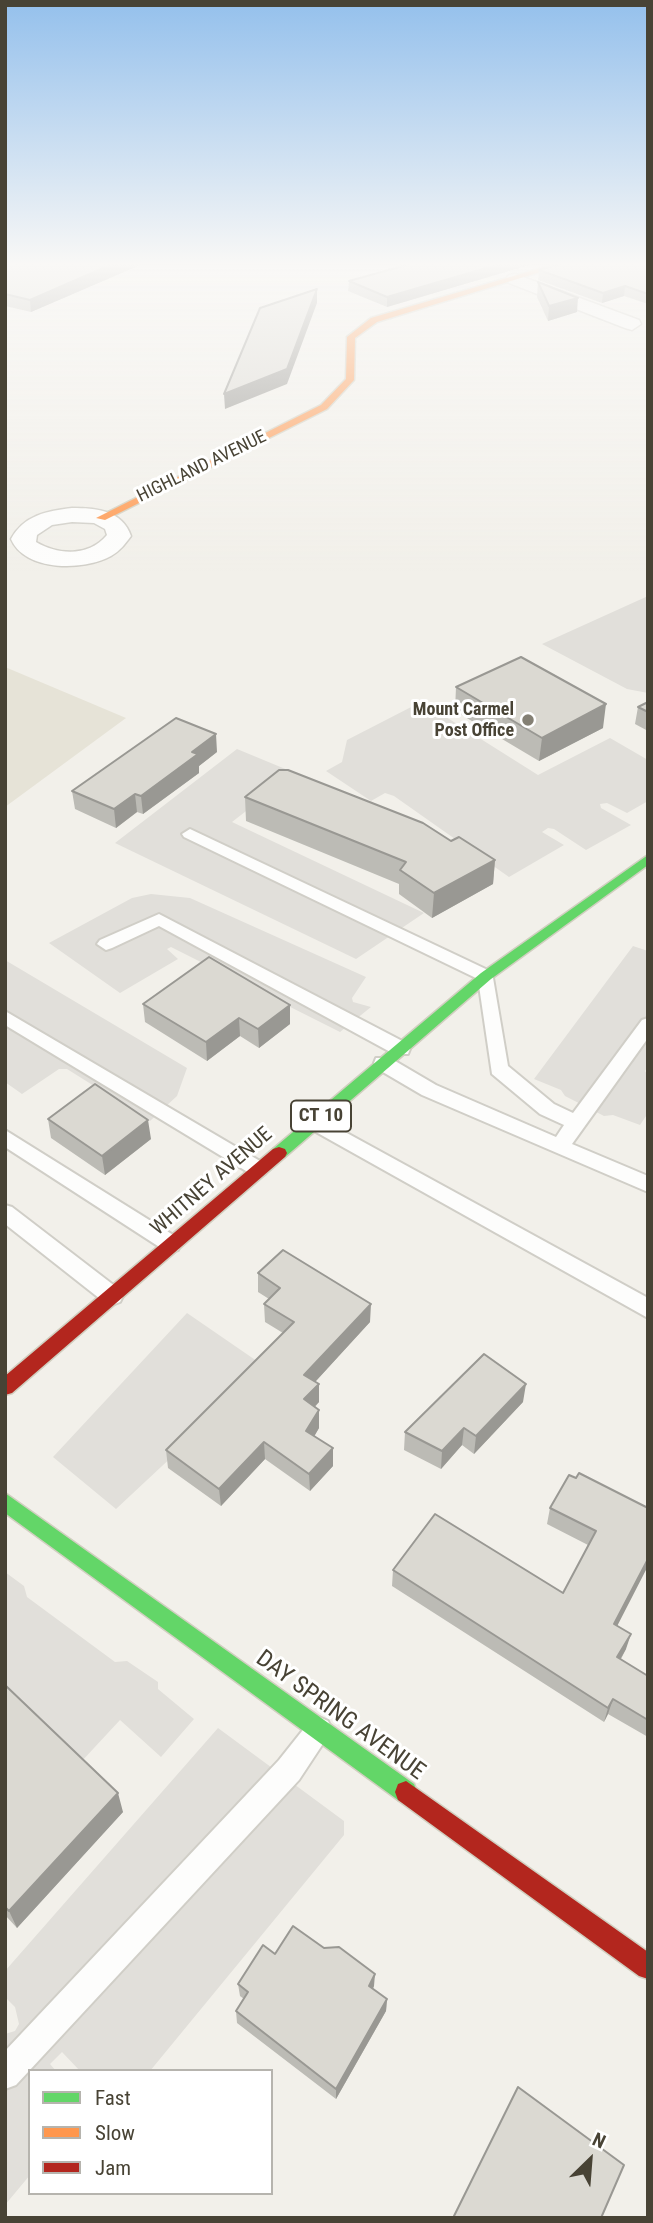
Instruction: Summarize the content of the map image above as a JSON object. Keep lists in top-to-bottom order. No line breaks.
{"streets":{"street":["HIGHLAND AVENUE","CT 10","WHITNEY AVENUE","DAY SPRING AVENUE"]},"places":["Mount Carmel Post Office"],"legend":["Fast","Slow","Jam"],"north":"top right"}
